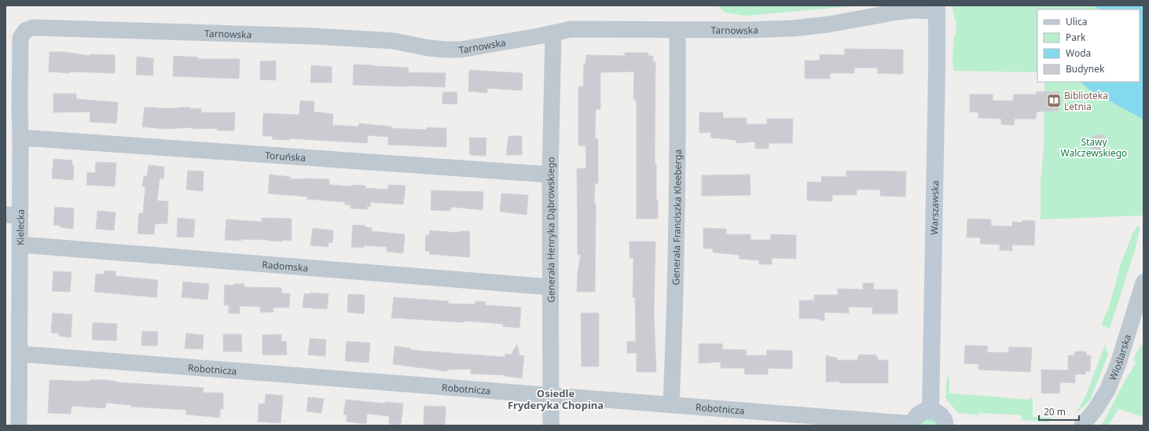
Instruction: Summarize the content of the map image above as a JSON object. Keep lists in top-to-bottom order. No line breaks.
{"streets":{"street":["Tarnowska","Toruńska","Warszawska","Generała Franciszka Kleeberga","Kielecka","Generała Henryka Dąbrowskiego","Radomska","Wioślarska","Robotnicza"]},"crossings":[["Tarnowska","Warszawska"],["Tarnowska","Generała Franciszka Kleeberga"],["Tarnowska","Kielecka"],["Tarnowska","Generała Henryka Dąbrowskiego"],["Toruńska","Kielecka"],["Toruńska","Generała Henryka Dąbrowskiego"],["Generała Franciszka Kleeberga","Robotnicza"],["Kielecka","Radomska"],["Kielecka","Robotnicza"],["Generała Henryka Dąbrowskiego","Radomska"],["Generała Henryka Dąbrowskiego","Robotnicza"]],"districts":["Osiedle Fryderyka Chopina"],"parks":["Stawy Walczewskiego"],"places":{"library":["Biblioteka Letnia"]},"legend":["Ulica","Park","Woda","Budynek"],"scale_bar":"20 m"}
